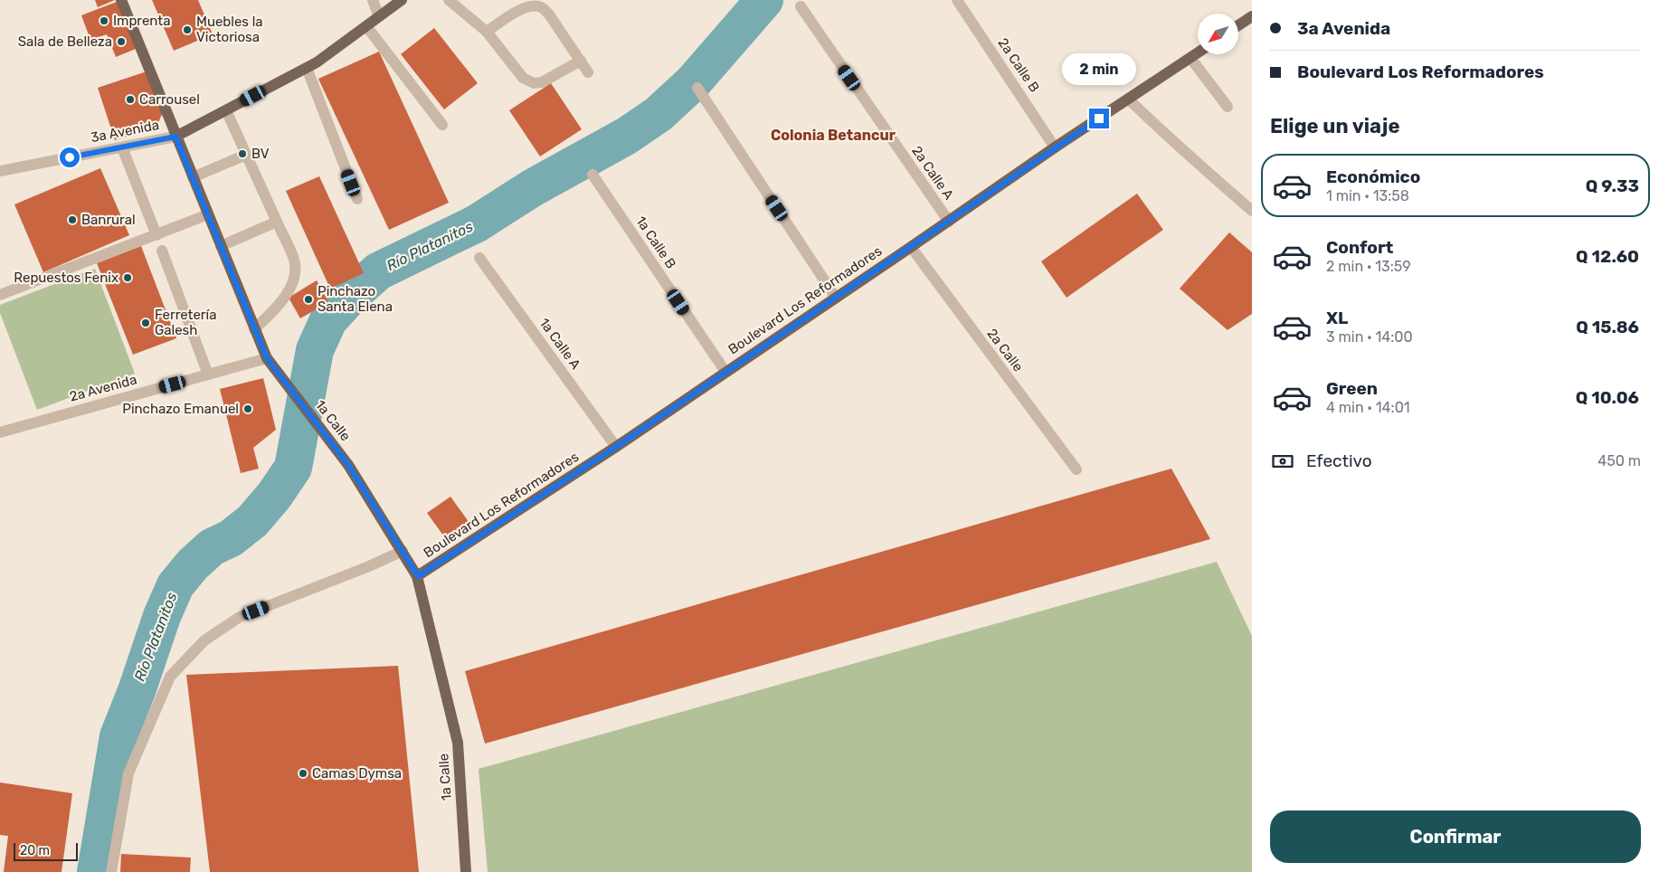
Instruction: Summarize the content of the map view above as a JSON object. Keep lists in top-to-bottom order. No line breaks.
{"streets":{"main road":["Boulevard Los Reformadores","1a Calle"],"street":["2a Calle B","3a Avenida","2a Calle A","1a Calle B","1a Calle A","2a Calle","2a Avenida"]},"crossings":[["2a Calle B","Boulevard Los Reformadores"],["3a Avenida","1a Calle"],["2a Calle A","Boulevard Los Reformadores"],["1a Calle B","Boulevard Los Reformadores"],["Boulevard Los Reformadores","1a Calle A"],["Boulevard Los Reformadores","2a Calle"],["Boulevard Los Reformadores","1a Calle"],["2a Avenida","1a Calle"]],"districts":["Colonia Betancur"],"water":["Río Platanitos"],"places":["Imprenta","Muebles la Victoriosa","Sala de Belleza","Carrousel","BV","Banrural","Repuestos Fenix","Pinchazo Santa Elena","Ferretería Galesh","Pinchazo Emanuel","Camas Dymsa"],"scale_bar":"20 m","north":"bottom left","page":{"banner":["3a Avenida","Boulevard Los Reformadores"],"bubble":"2 min","heading":"Elige un viaje","list":[{"name":"Económico","note":"1 min · 13:58","value":"Q 9.33"},{"name":"Confort","note":"2 min · 13:59","value":"Q 12.60"},{"name":"XL","note":"3 min · 14:00","value":"Q 15.86"},{"name":"Green","note":"4 min · 14:01","value":"Q 10.06"}],"pay":["Efectivo","450 m"],"buttons":"Confirmar","scale":"20 m"}}
